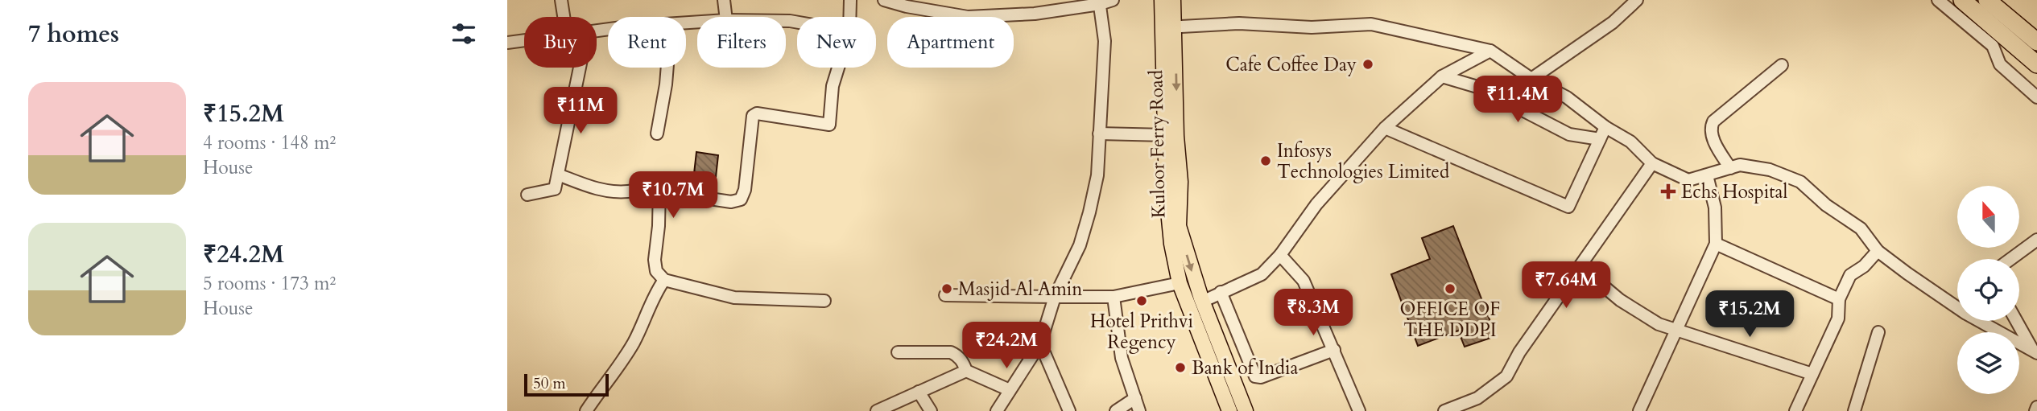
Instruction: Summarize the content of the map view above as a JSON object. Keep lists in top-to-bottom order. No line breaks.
{"streets":{"main road":["Kuloor Ferry Road"]},"places":{"other":["Cafe Coffee Day","Infosys Technologies Limited","Masjid Al Amin","OFFICE OF THE DDPI","Hotel Prithvi Regency","Bank of India"],"health":["Echs Hospital"]},"scale_bar":"50 m","north":"top","page":{"heading":"7 homes","chip":["Buy","Rent","Filters","New","Apartment"],"list":[{"name":"₹15.2M","note":"4 rooms · 148 m² · House"},{"name":"₹24.2M","note":"5 rooms · 173 m² · House"}],"price":["₹11.4M","₹11M","₹10.7M","₹7.64M","₹8.3M","₹15.2M","₹24.2M"],"scale":"50 m"}}
